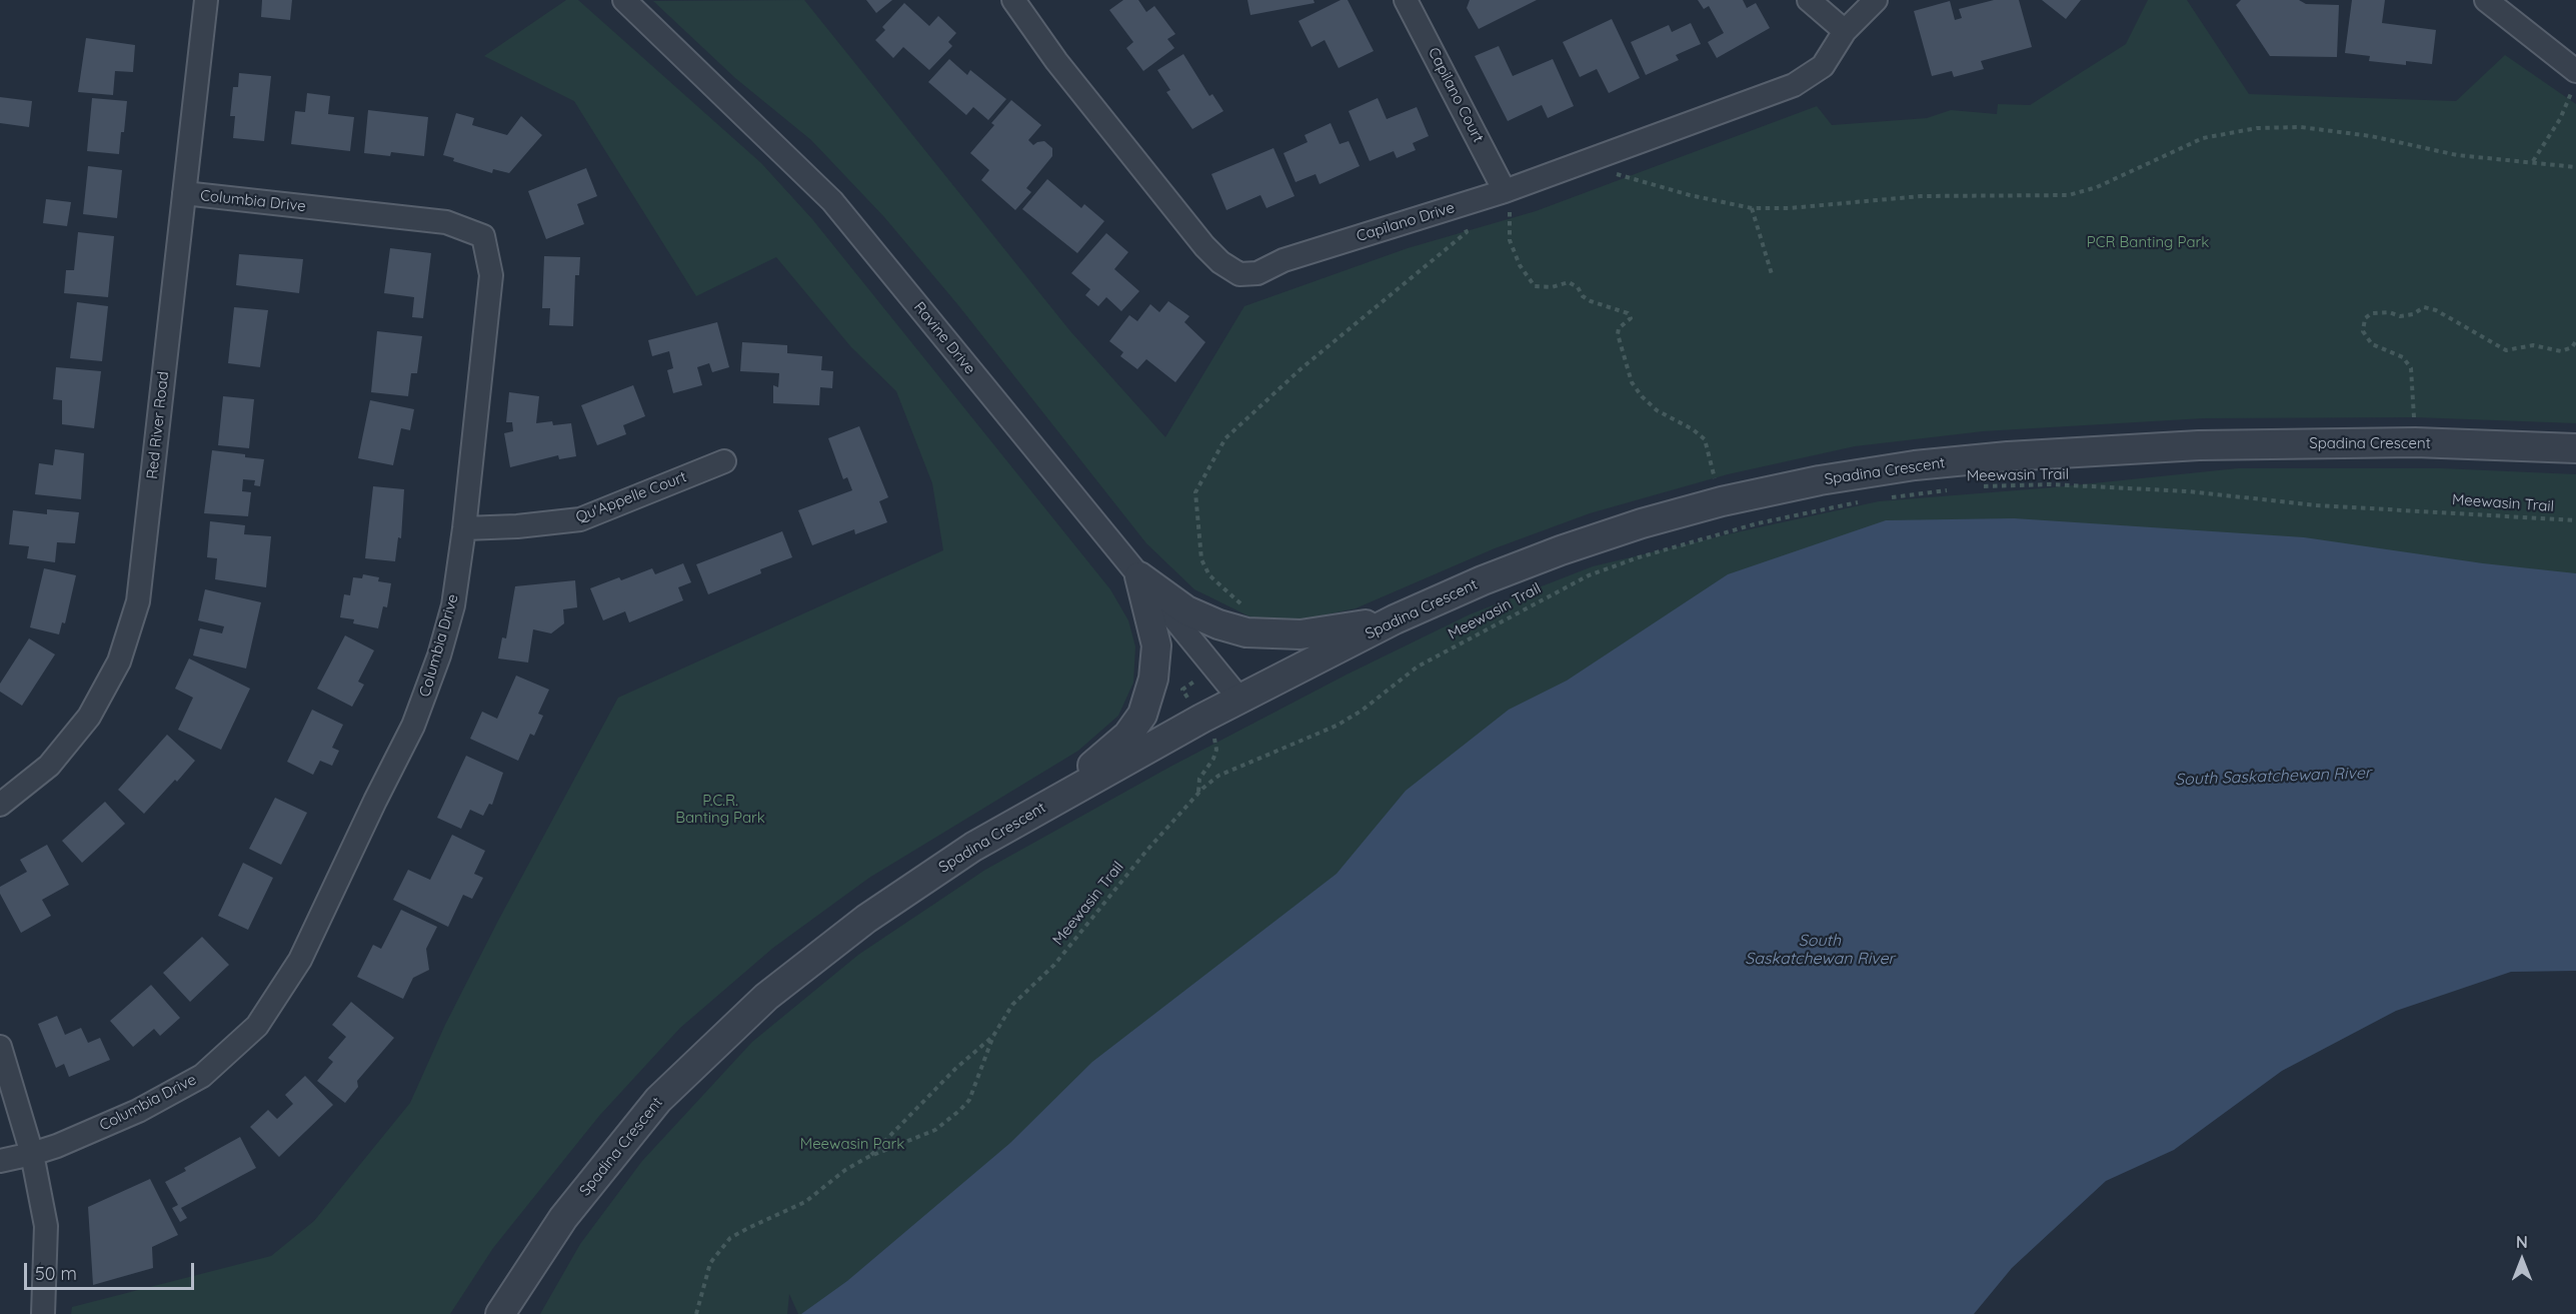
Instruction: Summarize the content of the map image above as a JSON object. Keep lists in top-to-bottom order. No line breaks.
{"streets":{"street":["Capilano Court","Columbia Drive","Capilano Drive","Ravine Drive","Red River Road","Spadina Crescent","Qu'Appelle Court"],"path":["Meewasin Trail"]},"crossings":[["Capilano Court","Capilano Drive"],["Columbia Drive","Red River Road"],["Columbia Drive","Qu'Appelle Court"],["Ravine Drive","Spadina Crescent"]],"water":["South Saskatchewan River"],"parks":["PCR Banting Park","P.C.R. Banting Park","Meewasin Park"],"scale_bar":"50 m","north":"top"}
